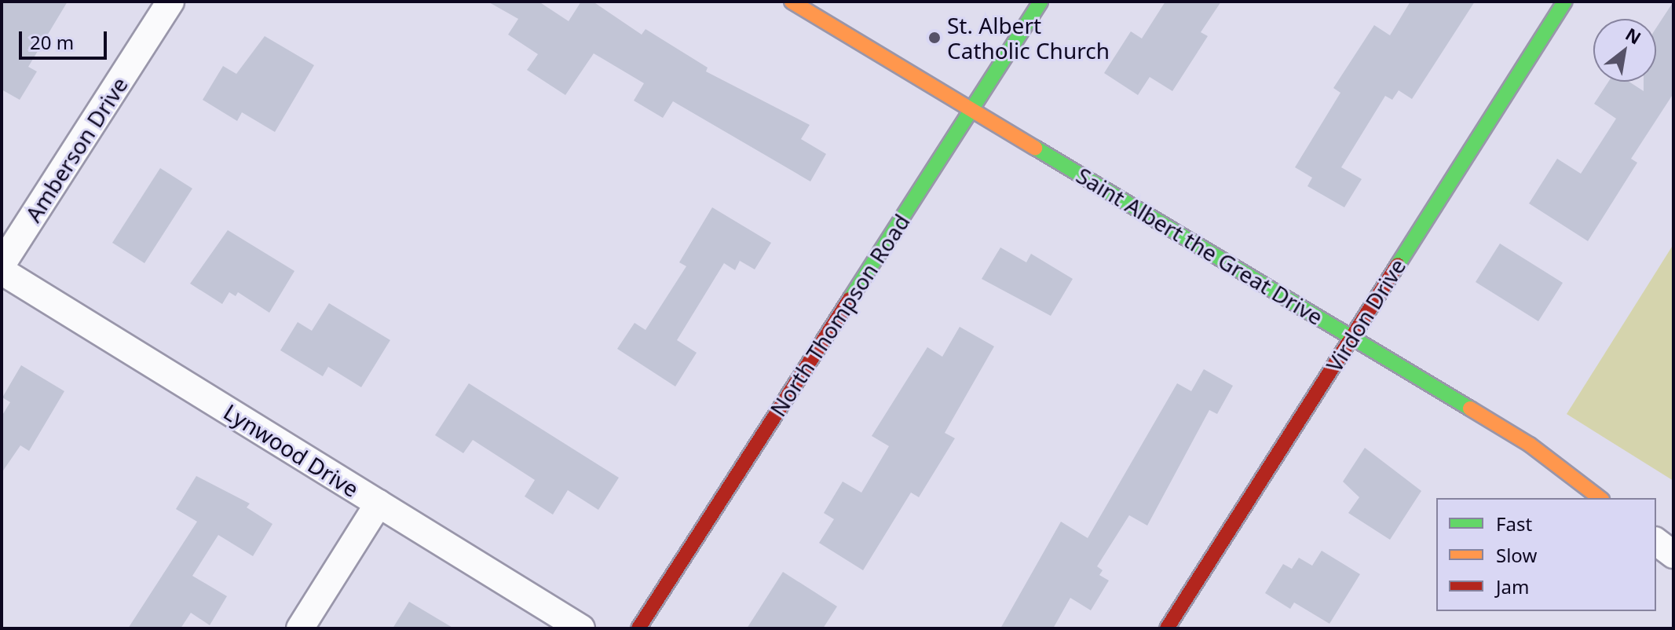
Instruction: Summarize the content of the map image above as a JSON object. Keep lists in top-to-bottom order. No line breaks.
{"streets":{"street":["Amberson Drive","Saint Albert the Great Drive","North Thompson Road","Virdon Drive","Lynwood Drive"]},"crossings":[["Saint Albert the Great Drive","North Thompson Road"],["Saint Albert the Great Drive","Virdon Drive"]],"places":["St. Albert Catholic Church"],"legend":["Fast","Slow","Jam"],"scale_bar":"20 m","north":"top right"}
